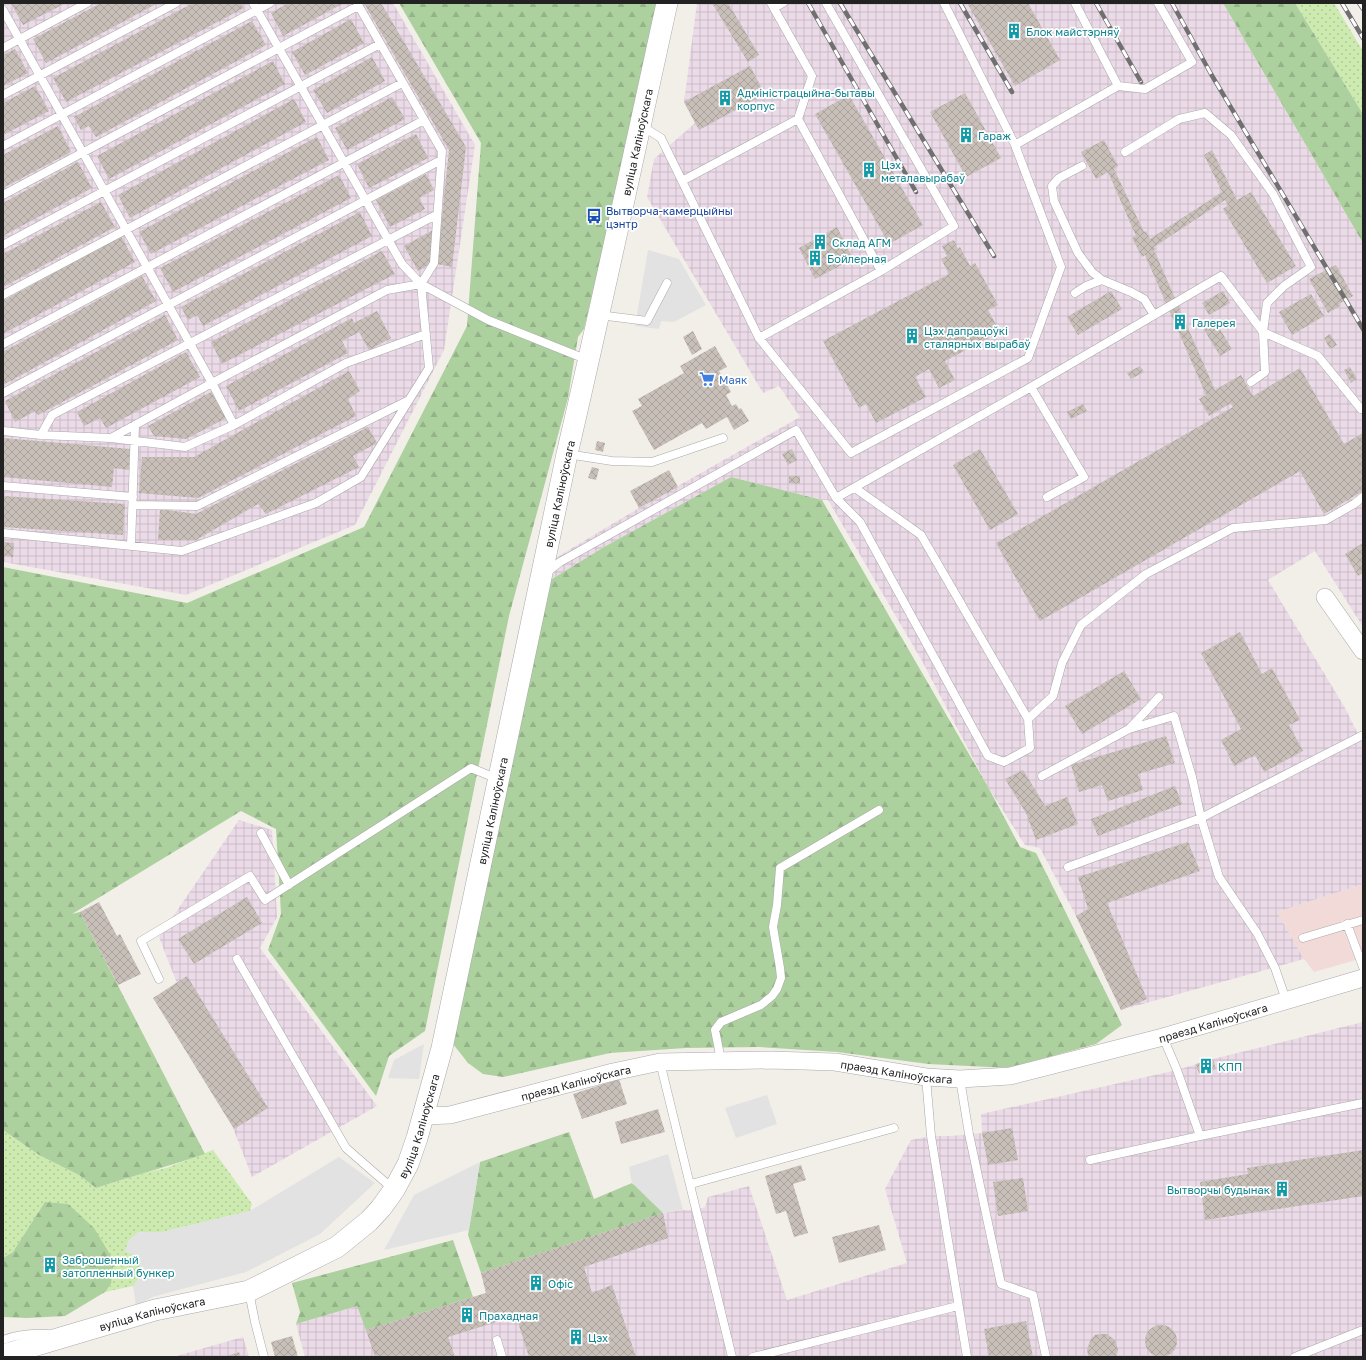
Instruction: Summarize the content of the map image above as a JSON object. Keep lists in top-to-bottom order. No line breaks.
{"streets":{"street":["вуліца Каліноўскага","праезд Каліноўскага"]},"crossings":[["вуліца Каліноўскага","праезд Каліноўскага"]],"places":{"building":["Блок майстэрняў","Адміністрацыйна-бытавы корпус","Гараж","Цэх металавырабаў","Склад АГМ","Бойлерная","Галерея","Цэх дапрацоўкі сталярных вырабаў","КПП","Вытворчы будынак","Заброшенный затопленный бункер","Офіс","Прахадная","Цэх"],"bus stop":["Вытворча-камерцыйны цэнтр"],"supermarket":["Маяк"]}}
